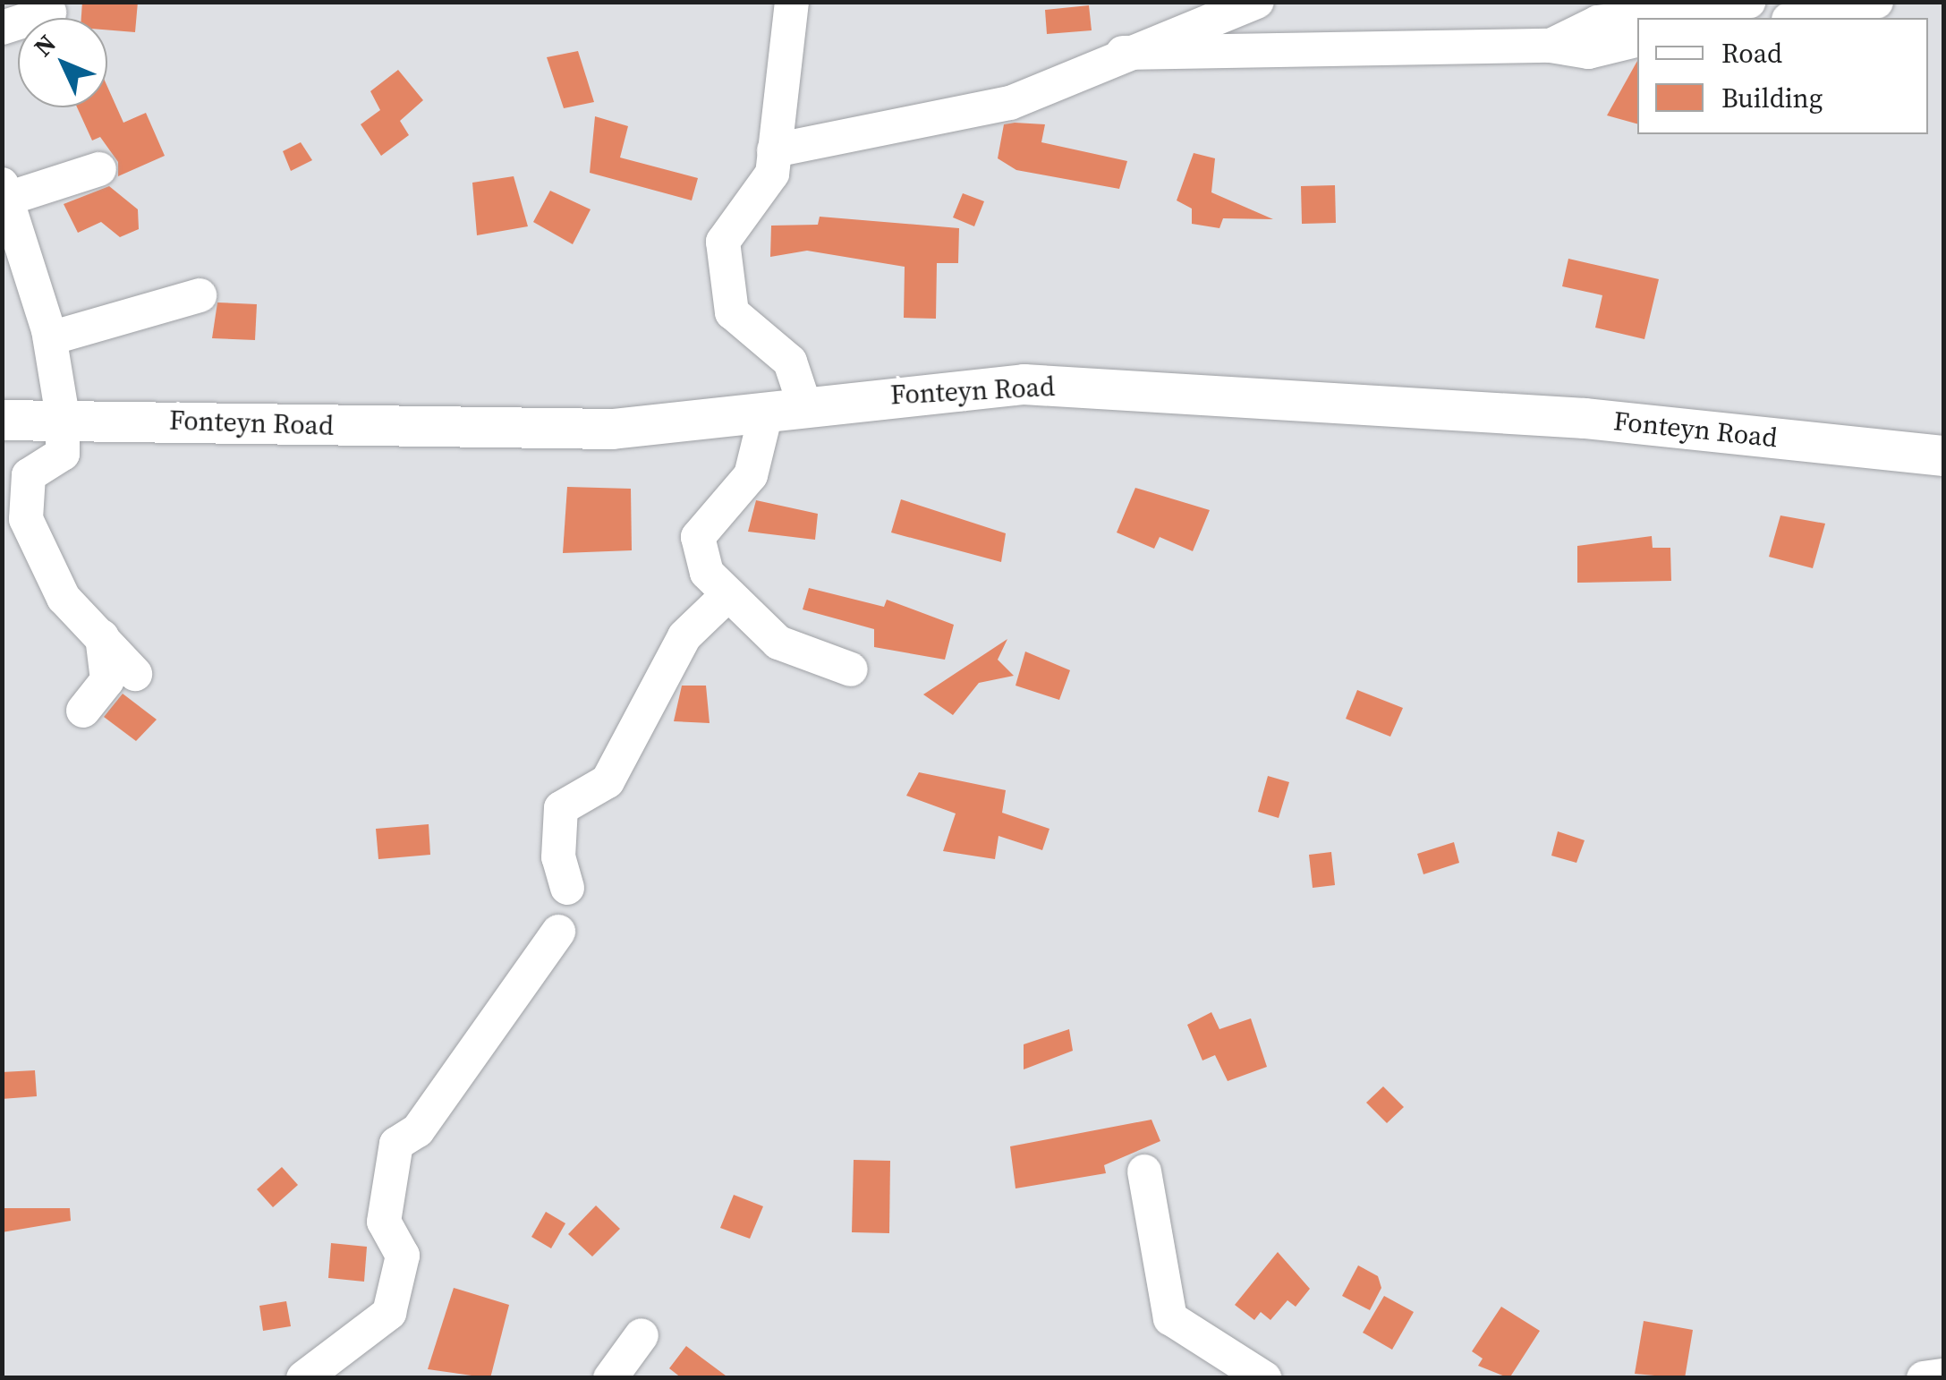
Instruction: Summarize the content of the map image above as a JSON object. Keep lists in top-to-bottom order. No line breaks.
{"streets":{"street":["Fonteyn Road"]},"legend":["Road","Building"],"north":"top left"}
